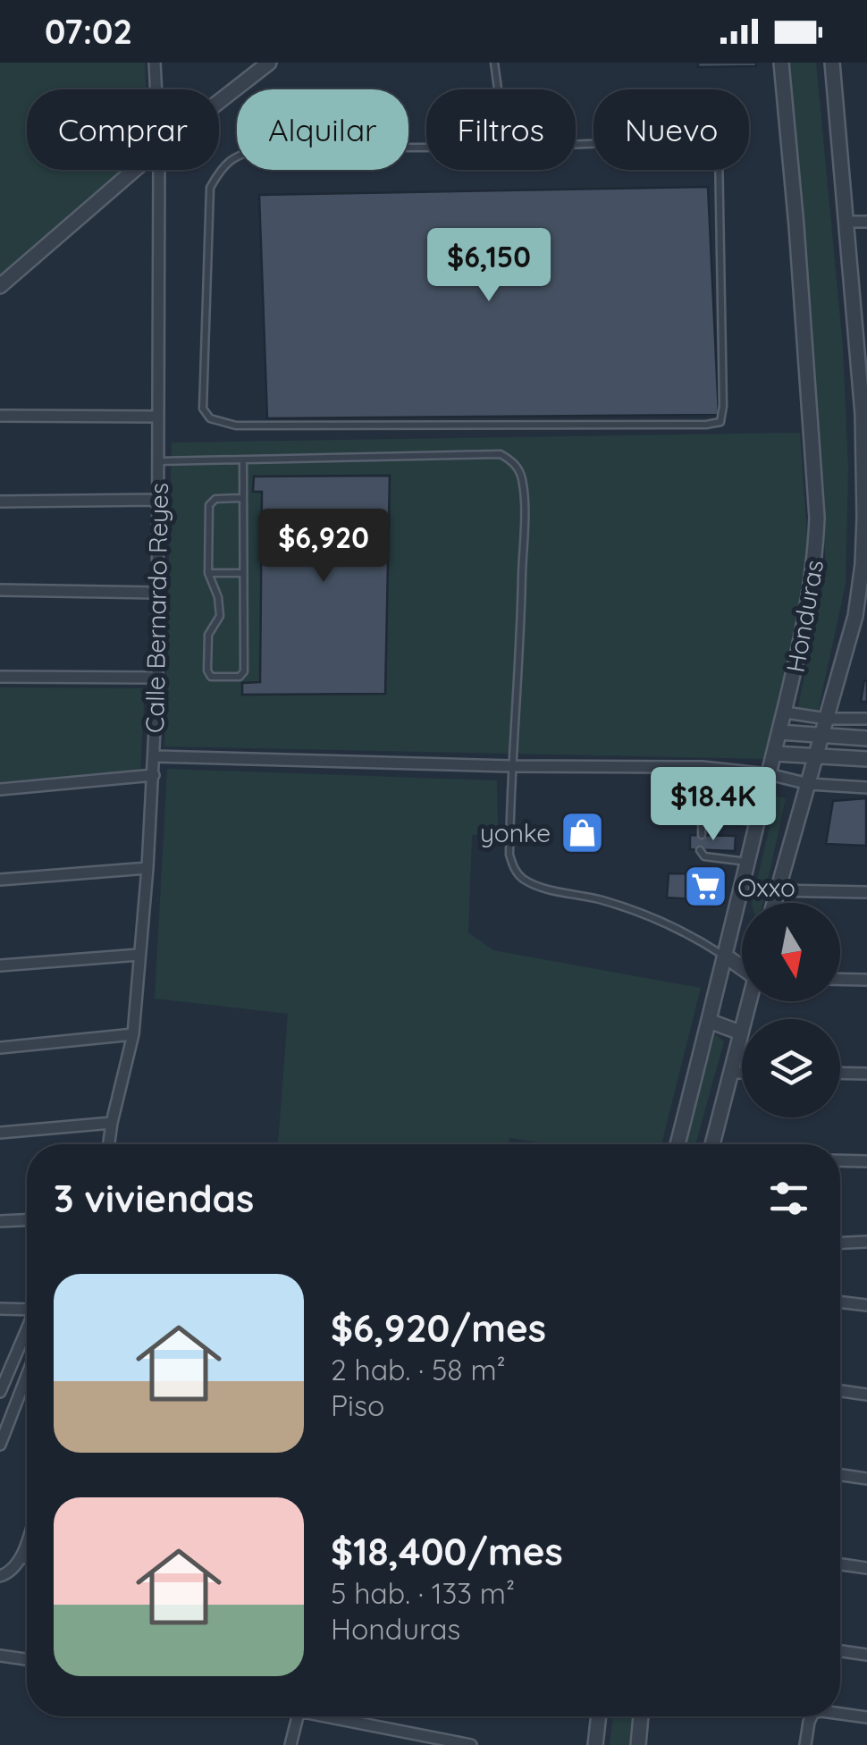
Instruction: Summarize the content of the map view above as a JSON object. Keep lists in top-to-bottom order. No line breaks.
{"streets":{"street":["Calle Bernardo Reyes","Honduras"]},"places":{"shop":["yonke"],"supermarket":["Oxxo"]},"north":"bottom","page":{"status":"07:02","chip":["Comprar","Alquilar","Filtros","Nuevo"],"price":["$6,150","$6,920","$18.4K"],"heading":"3 viviendas","list":[{"name":"$6,920/mes","note":"2 hab. · 58 m² · Piso"},{"name":"$18,400/mes","note":"5 hab. · 133 m² · Honduras"}]}}
